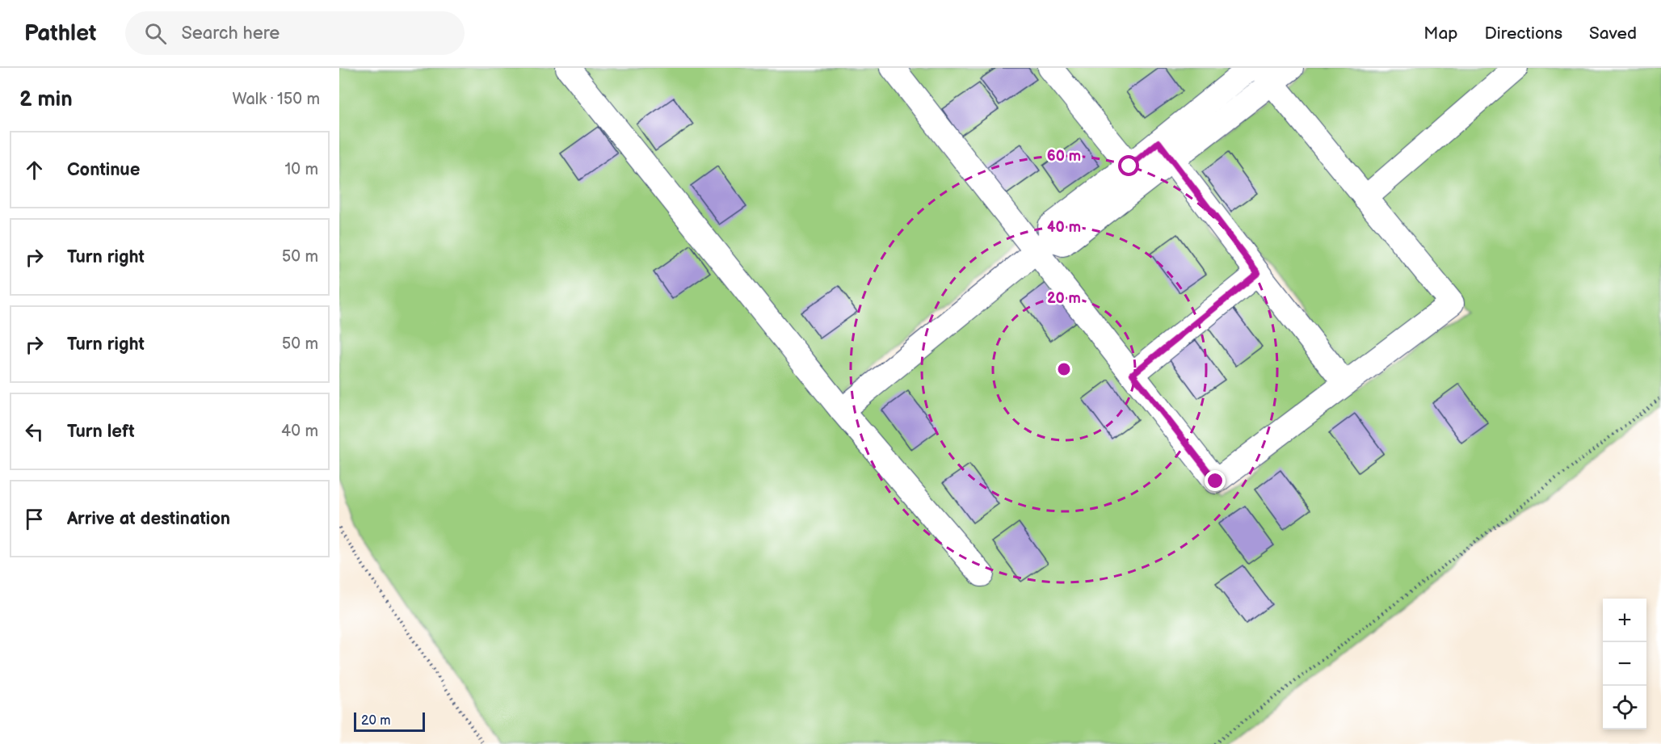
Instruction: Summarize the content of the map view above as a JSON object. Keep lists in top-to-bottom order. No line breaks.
{"scale_bar":"20 m","page":{"header":"Pathlet","search":"Search here","nav":["Map","Directions","Saved"],"heading":["2 min","Walk · 150 m"],"list":[["Continue","10 m"],["Turn right","50 m"],["Turn right","50 m"],["Turn left","40 m"],"Arrive at destination"],"map_buttons":["+","−"],"scale":"20 m"},"rings":["60 m","40 m","20 m"]}
